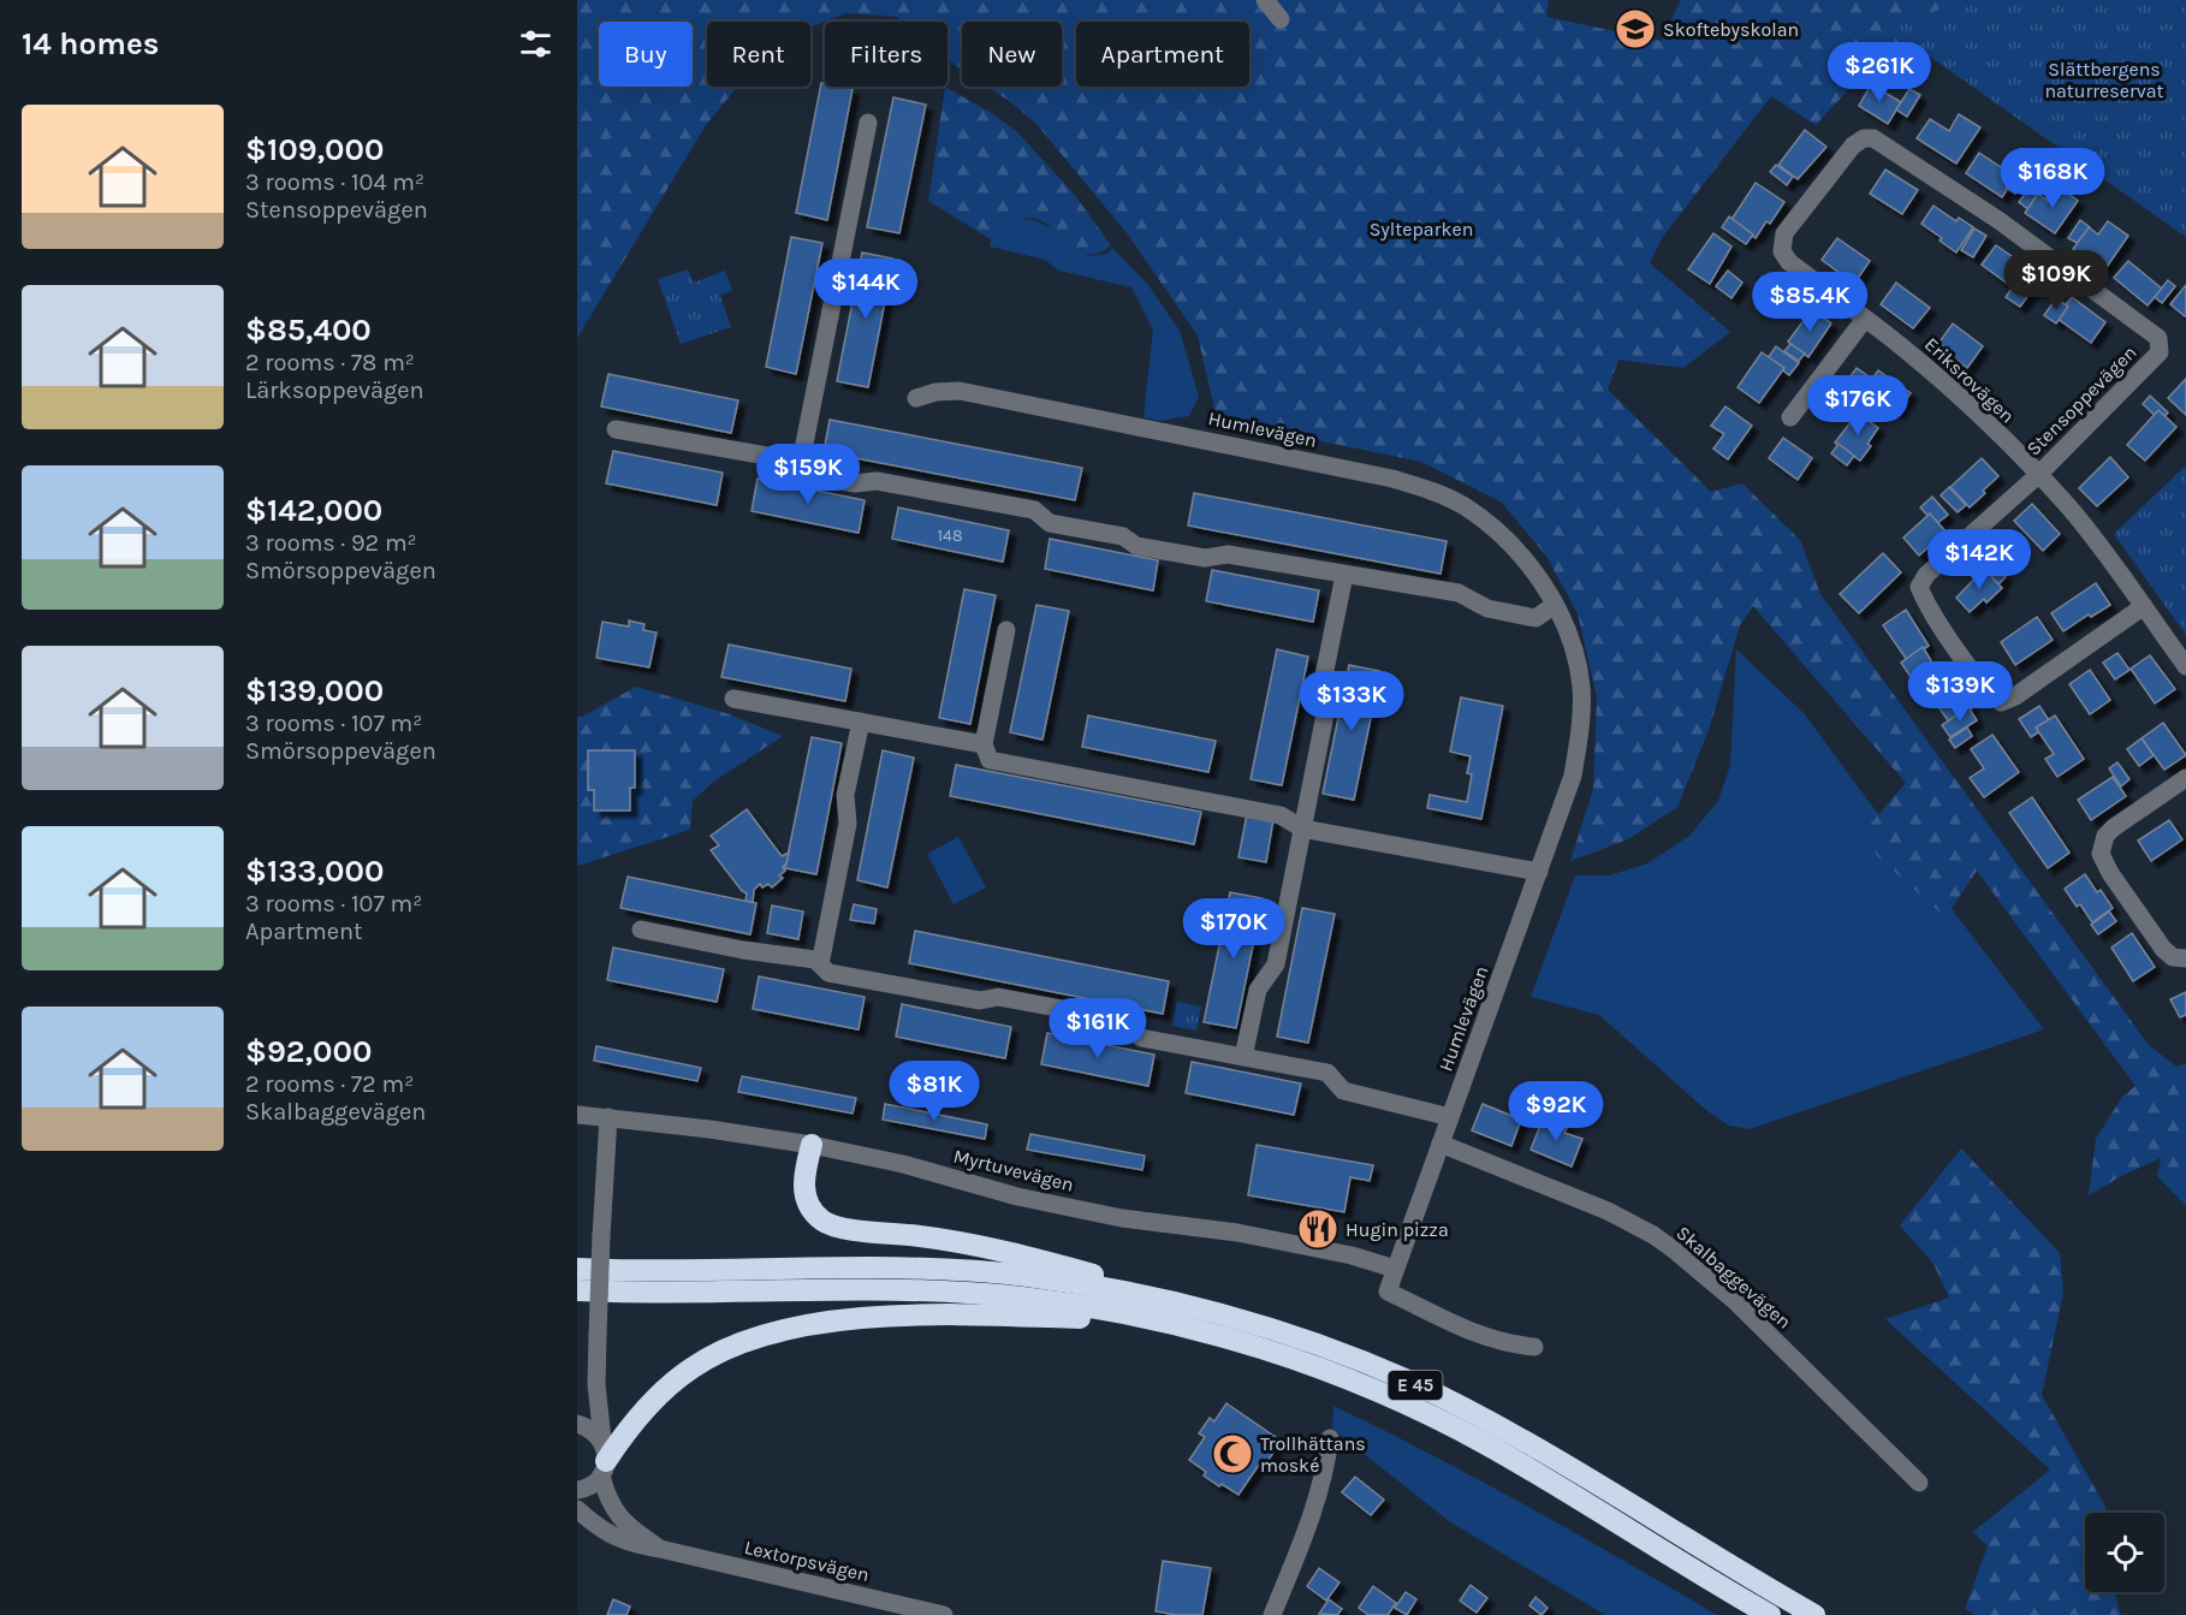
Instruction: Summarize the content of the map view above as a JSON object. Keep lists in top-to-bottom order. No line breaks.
{"streets":{"highway":["E 45"],"street":["Eriksrovägen","Stensoppevägen","Humlevägen","Myrtuvevägen","Skalbaggevägen","Lextorpsvägen"]},"crossings":[["Eriksrovägen","Stensoppevägen"],["Humlevägen","Myrtuvevägen"],["Humlevägen","Skalbaggevägen"],["Myrtuvevägen","Lextorpsvägen"]],"parks":["Slättbergens naturreservat","Sylteparken"],"places":{"school or university":["Skoftebyskolan"],"restaurant":["Hugin pizza"],"mosque":["Trollhättans moské"]},"house_numbers":["148"],"page":{"heading":"14 homes","chip":["Buy","Rent","Filters","New","Apartment"],"price":["$261K","$168K","$109K","$144K","$85.4K","$176K","$159K","$142K","$139K","$133K","$170K","$161K","$81K","$92K"],"list":[{"name":"$109,000","note":"3 rooms · 104 m² · Stensoppevägen"},{"name":"$85,400","note":"2 rooms · 78 m² · Lärksoppevägen"},{"name":"$142,000","note":"3 rooms · 92 m² · Smörsoppevägen"},{"name":"$139,000","note":"3 rooms · 107 m² · Smörsoppevägen"},{"name":"$133,000","note":"3 rooms · 107 m² · Apartment"},{"name":"$92,000","note":"2 rooms · 72 m² · Skalbaggevägen"}]}}
